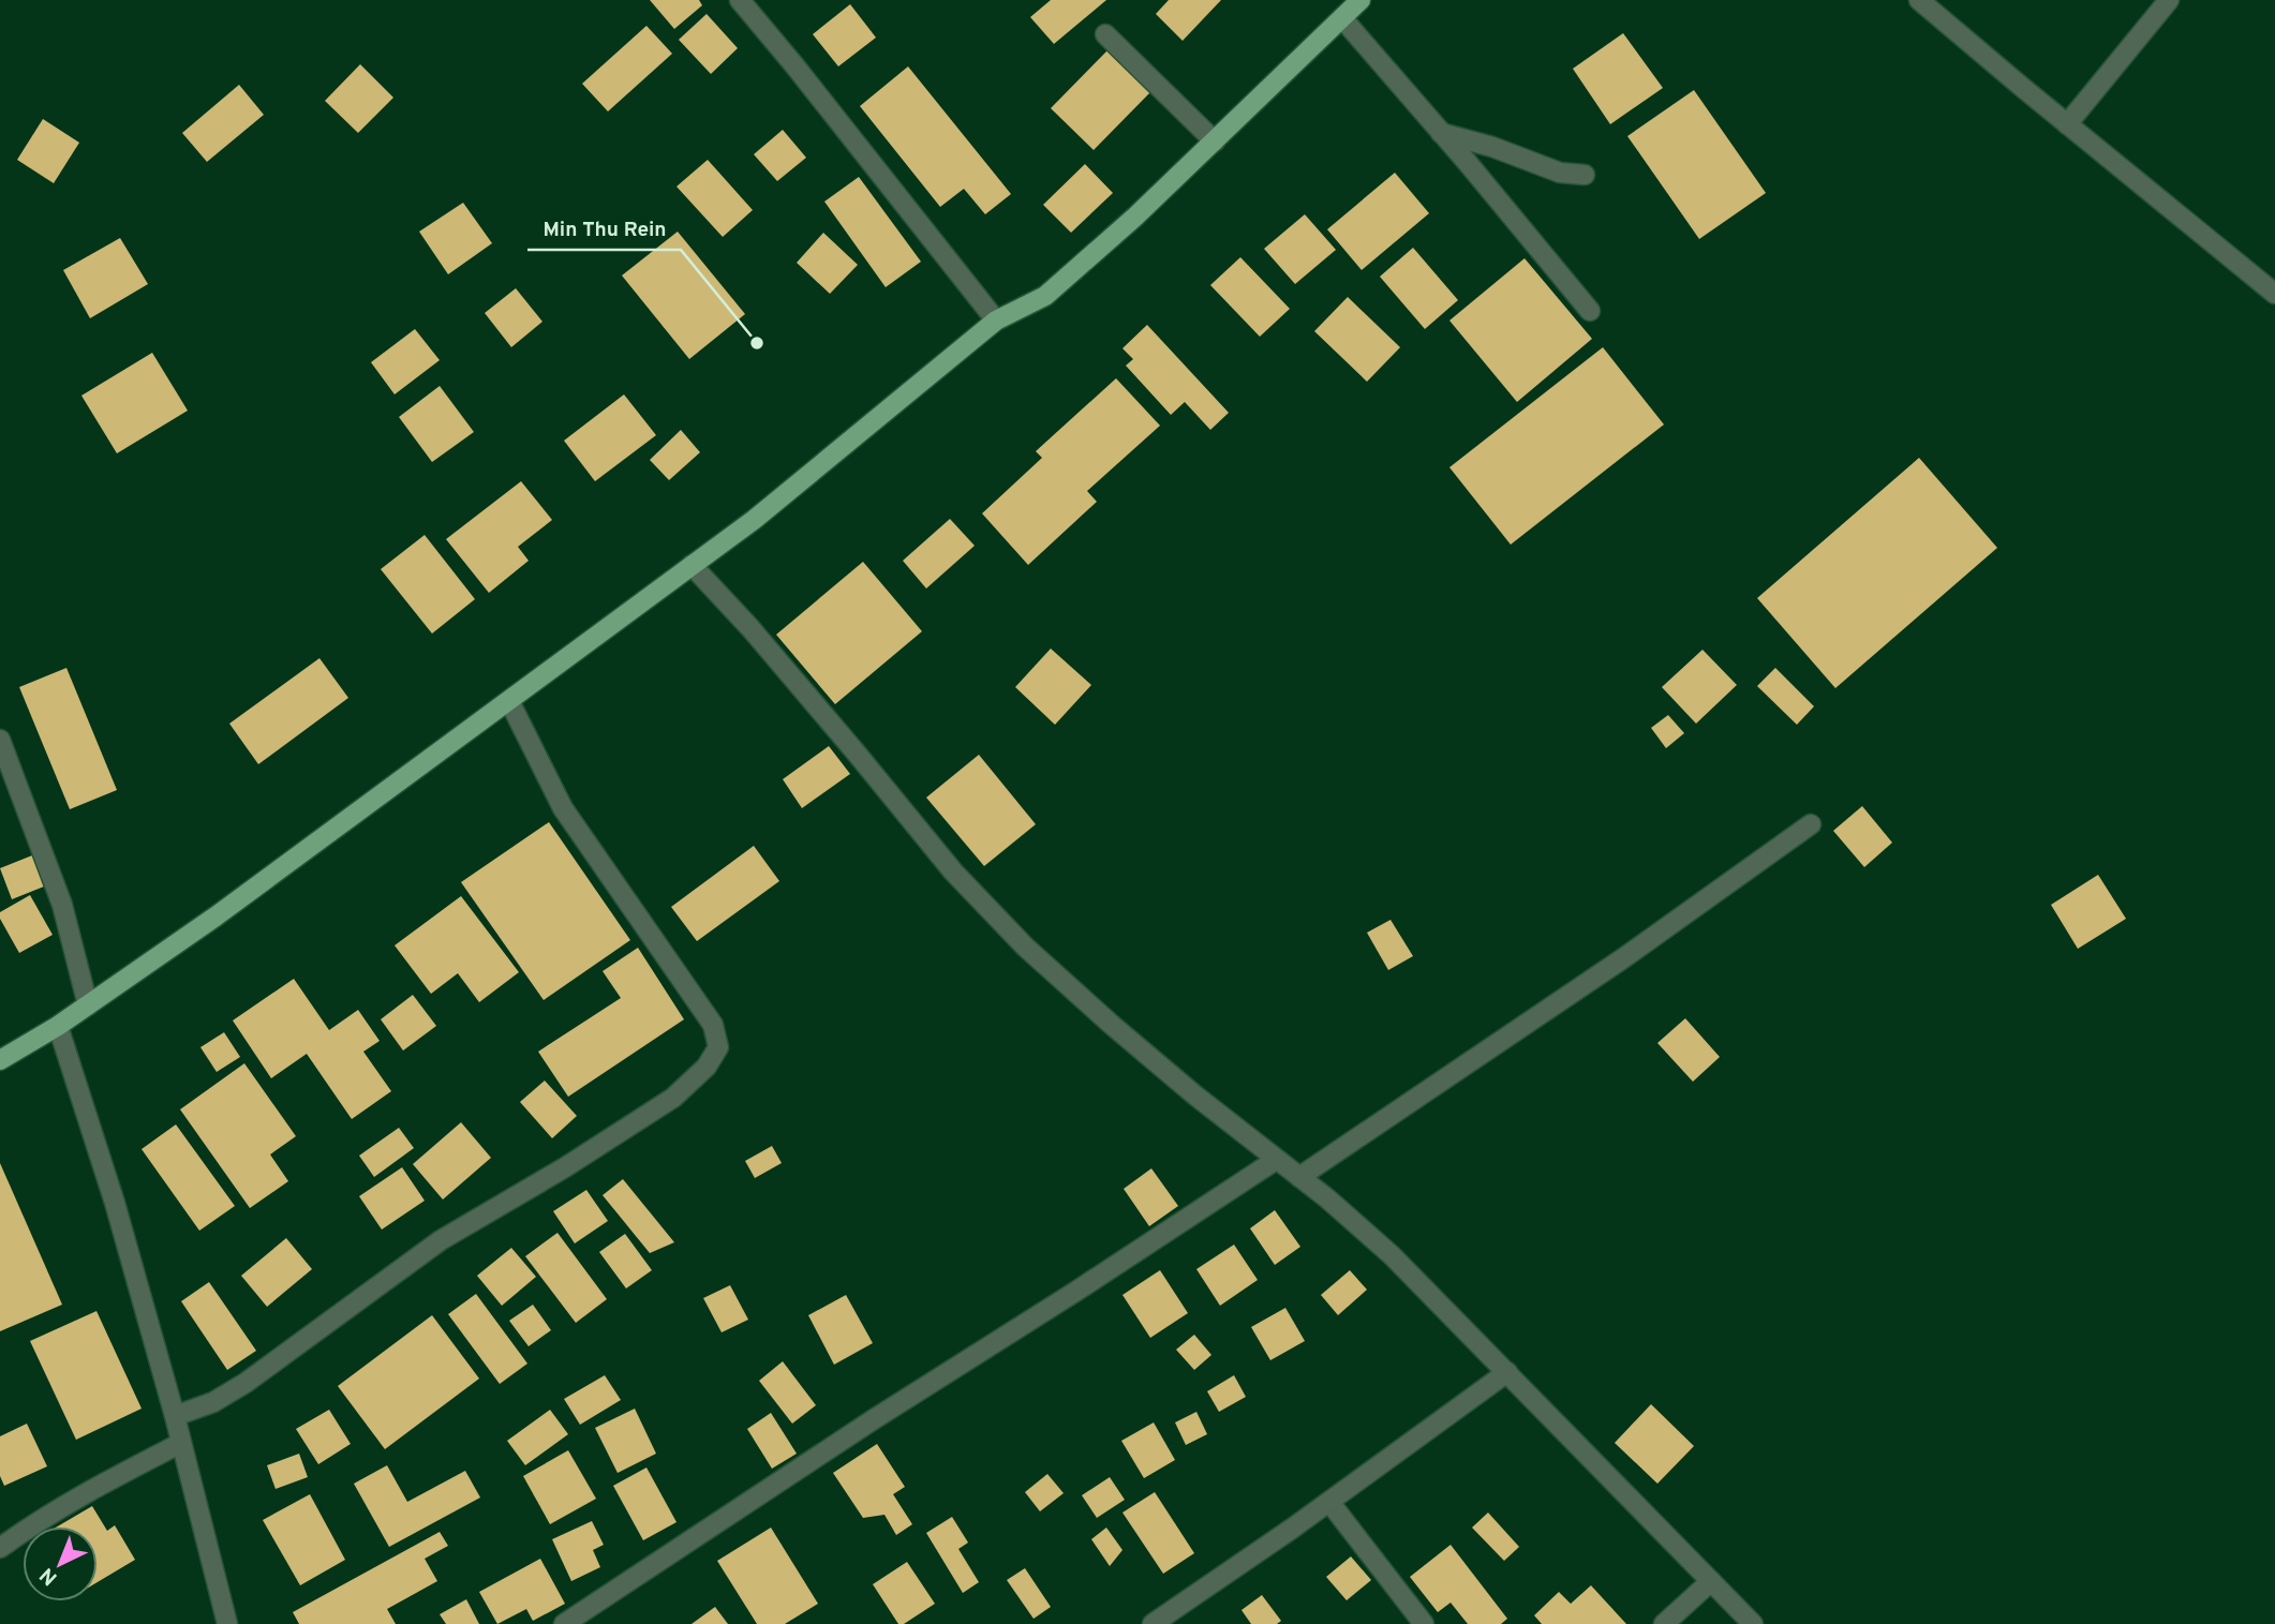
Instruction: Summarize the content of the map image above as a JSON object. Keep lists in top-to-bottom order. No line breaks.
{"places":["Min Thu Rein"],"north":"bottom left"}
